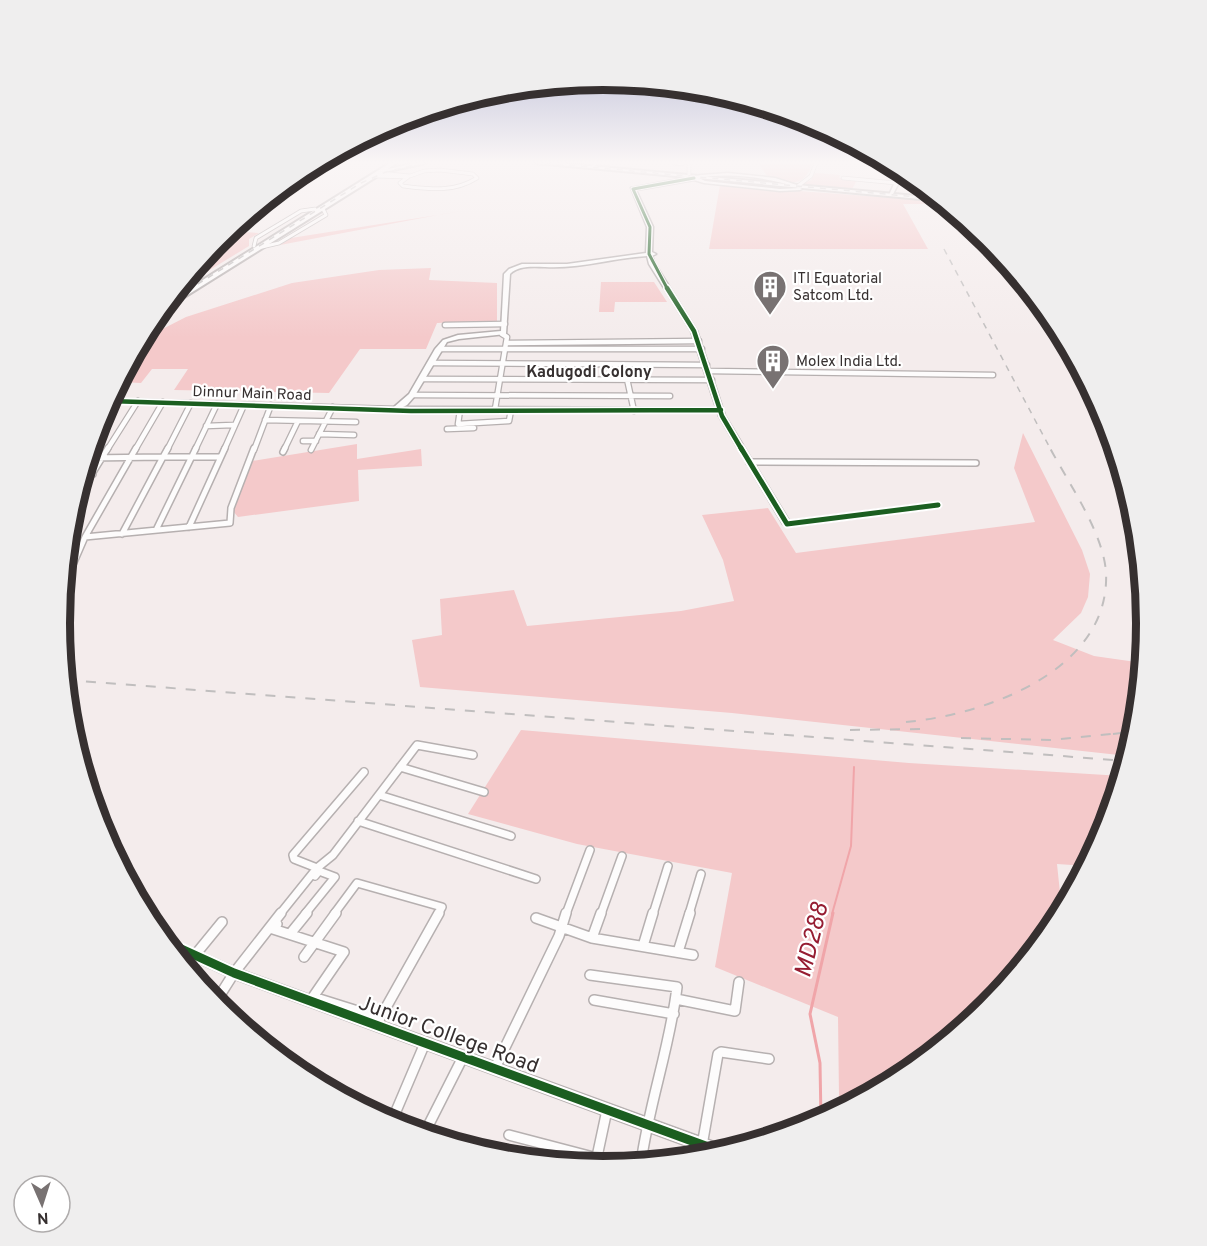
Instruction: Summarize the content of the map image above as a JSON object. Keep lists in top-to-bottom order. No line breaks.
{"streets":{"street":["Dinnur Main Road","Junior College Road"]},"districts":["Kadugodi Colony"],"water":["MD288"],"places":{"building":["ITI Equatorial Satcom Ltd.","Molex India Ltd."]},"north":"bottom"}
